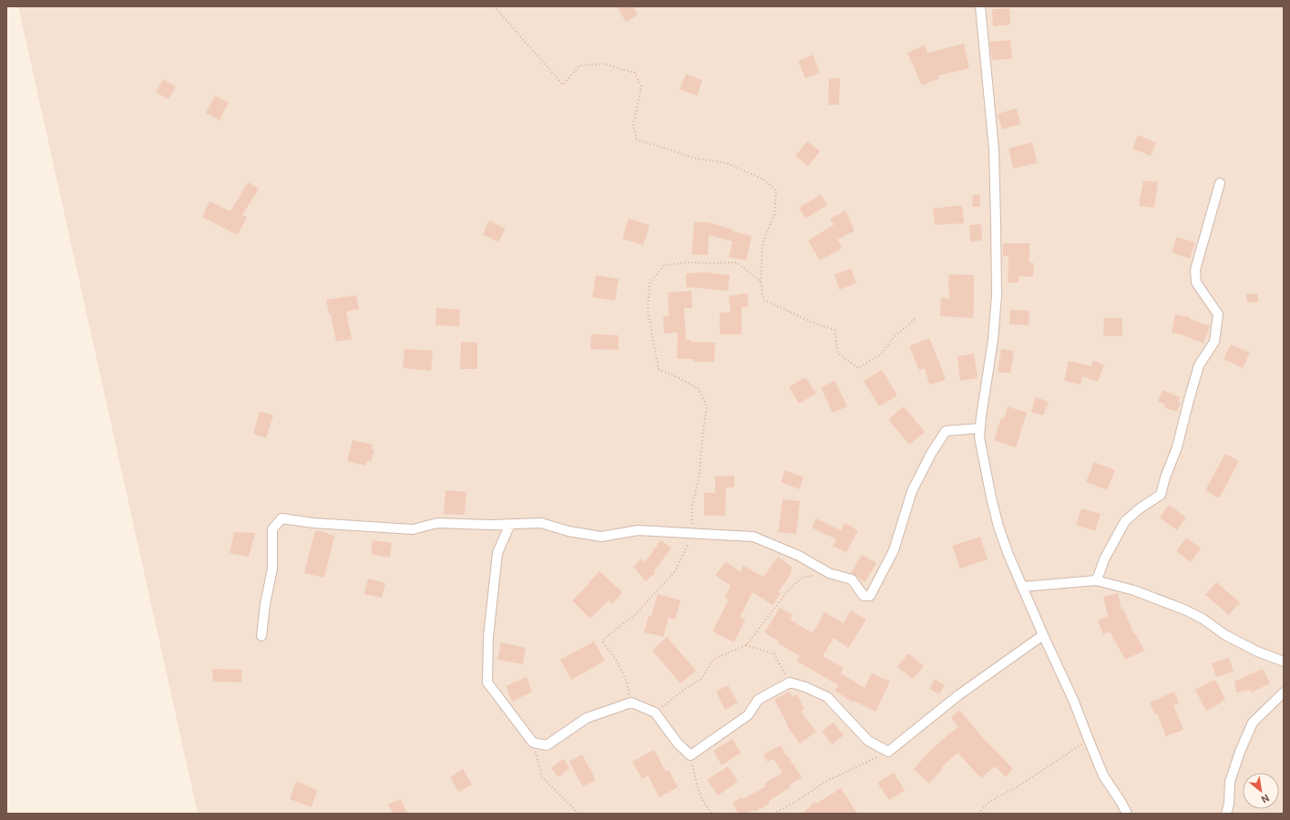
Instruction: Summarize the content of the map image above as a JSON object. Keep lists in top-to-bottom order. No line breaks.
{"north":"bottom right"}
